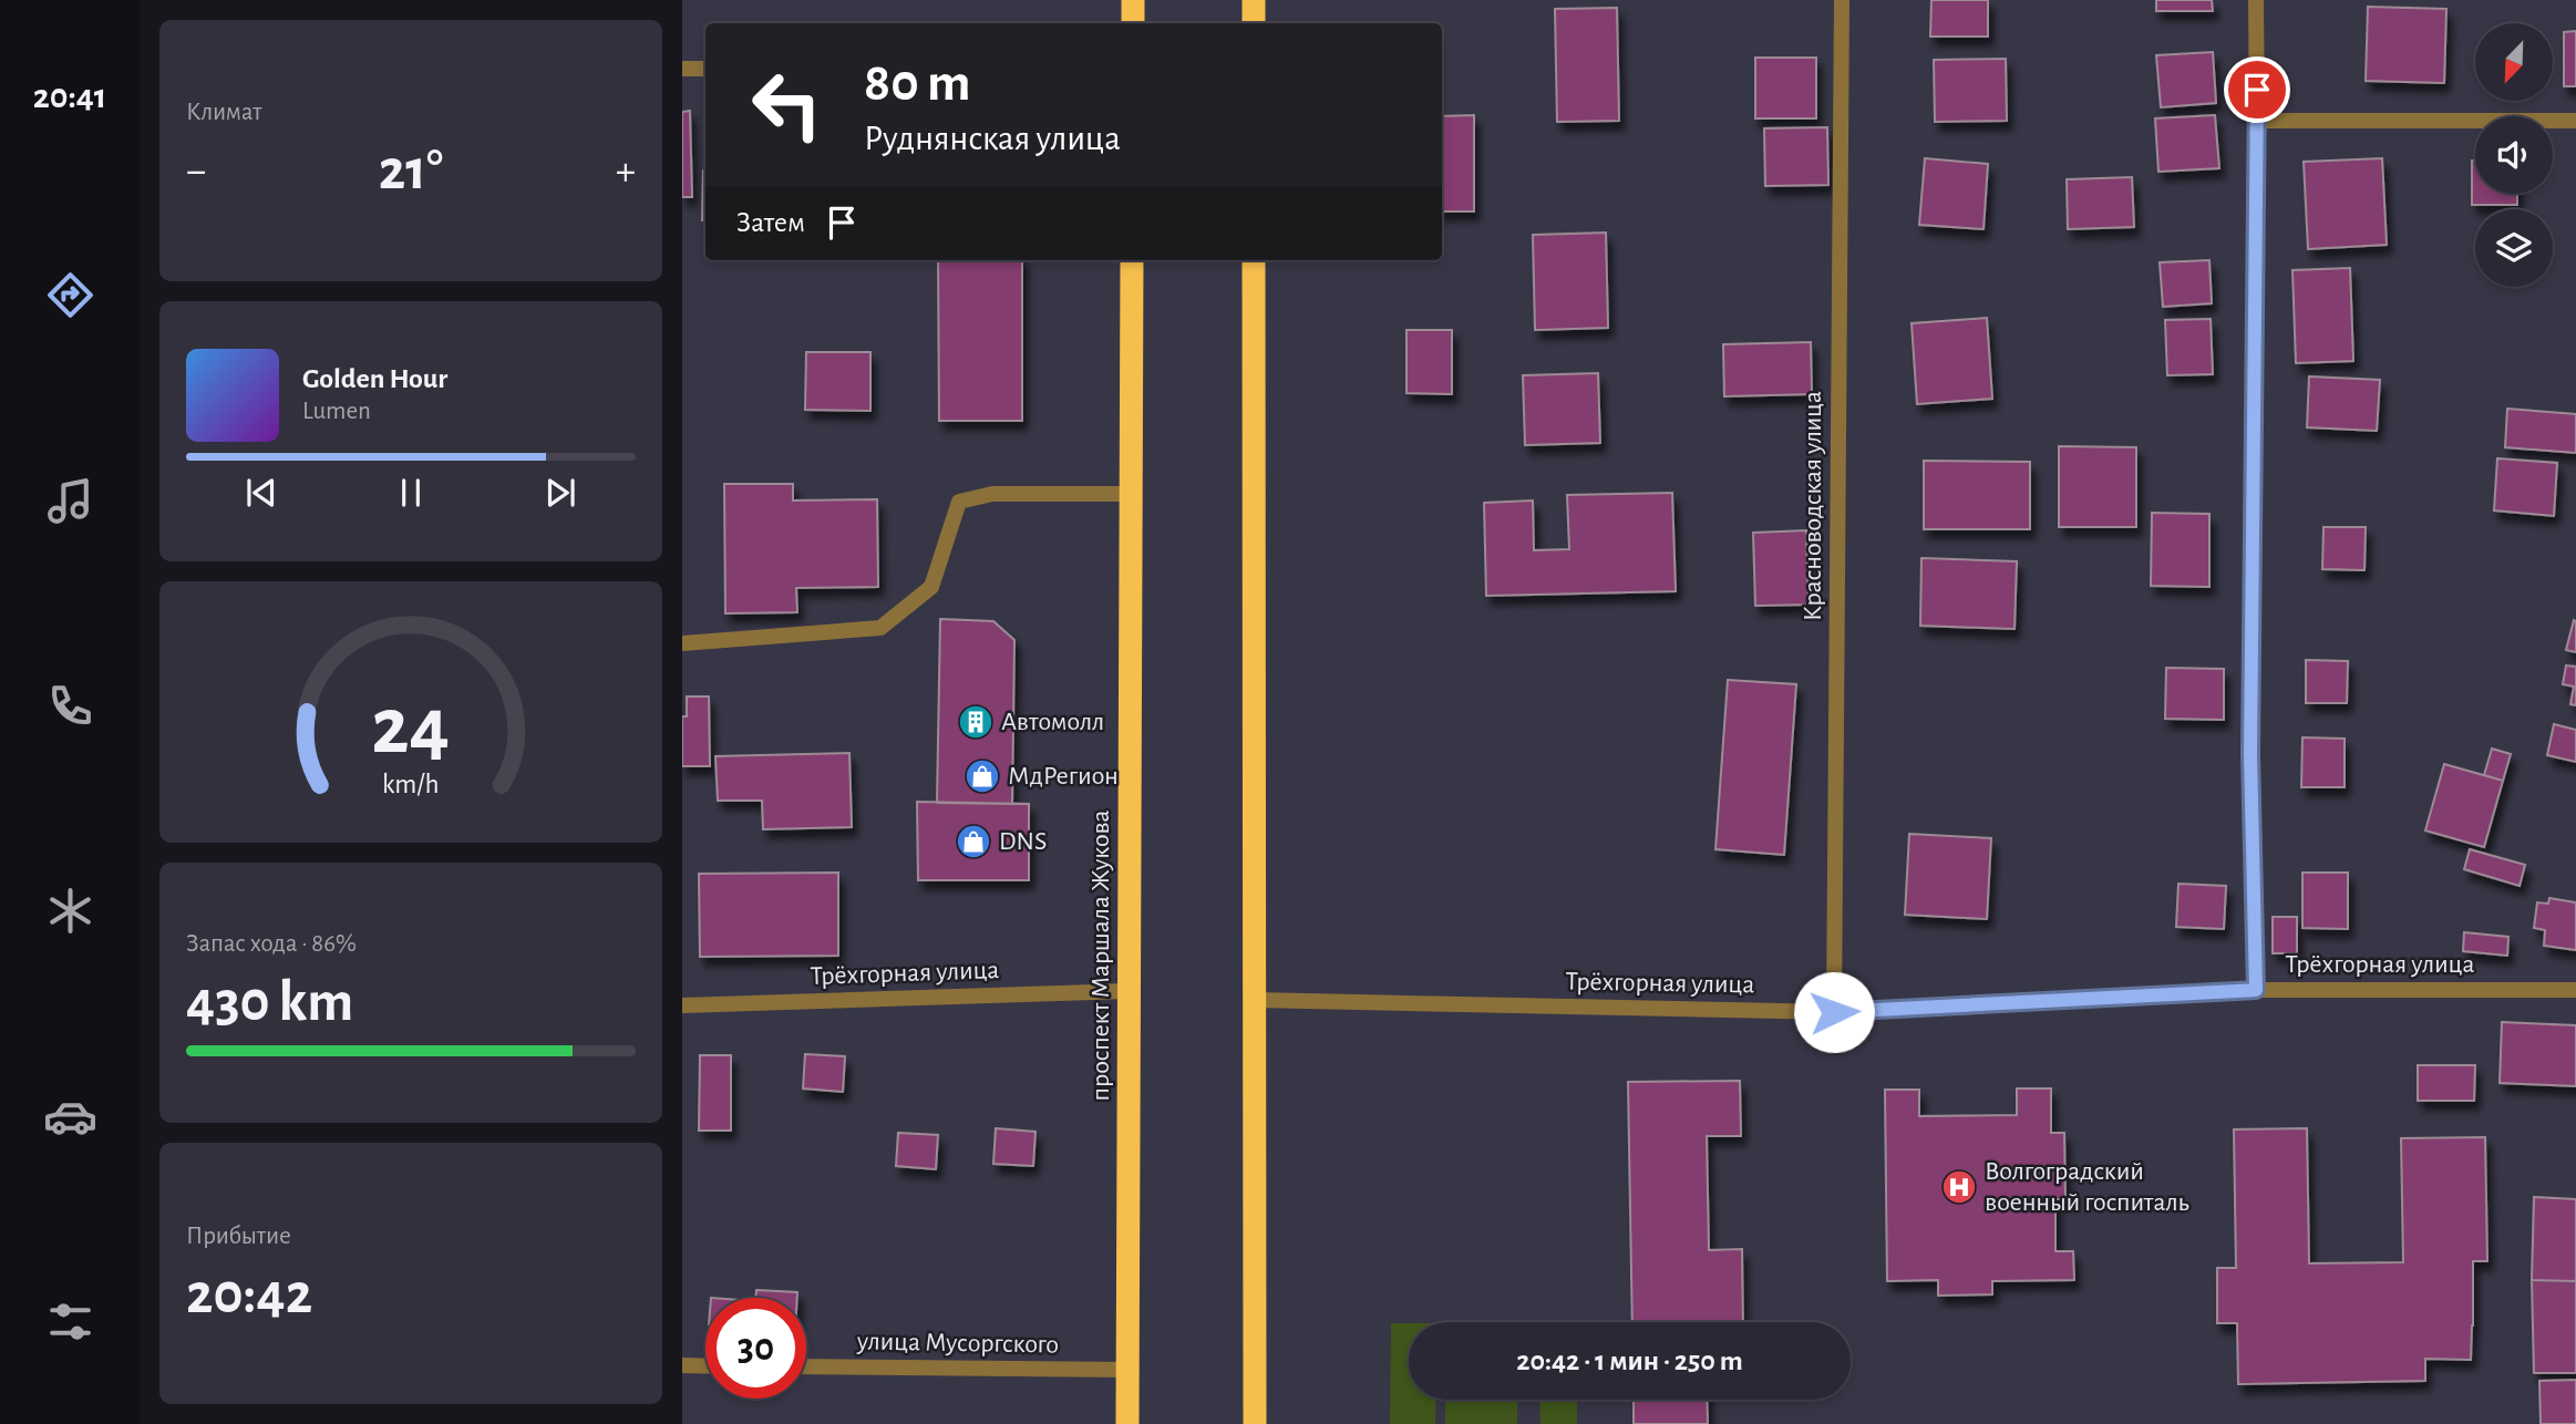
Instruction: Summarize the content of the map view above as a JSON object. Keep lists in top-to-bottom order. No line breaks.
{"streets":{"highway":["проспект Маршала Жукова"],"street":["Красноводская улица","Трёхгорная улица","улица Мусоргского"]},"crossings":[["Красноводская улица","Трёхгорная улица"],["проспект Маршала Жукова","Трёхгорная улица"],["проспект Маршала Жукова","улица Мусоргского"]],"places":{"building":["Автомолл"],"shop":["МдРегион","DNS"],"hospital":["Волгоградский военный госпиталь"]},"north":"bottom left","page":{"tabs":"20:41","tile":["Климат",["Запас хода · 86%","430 km"],["Прибытие","20:42"]],"turn":["80 m","Руднянская улица"],"heat":["−","21°","+"],"then":"Затем","song":["Golden Hour","Lumen"],"limit":"30","trip":"20:42 · 1 мин · 250 m","gauge":["24","km/h"]}}
